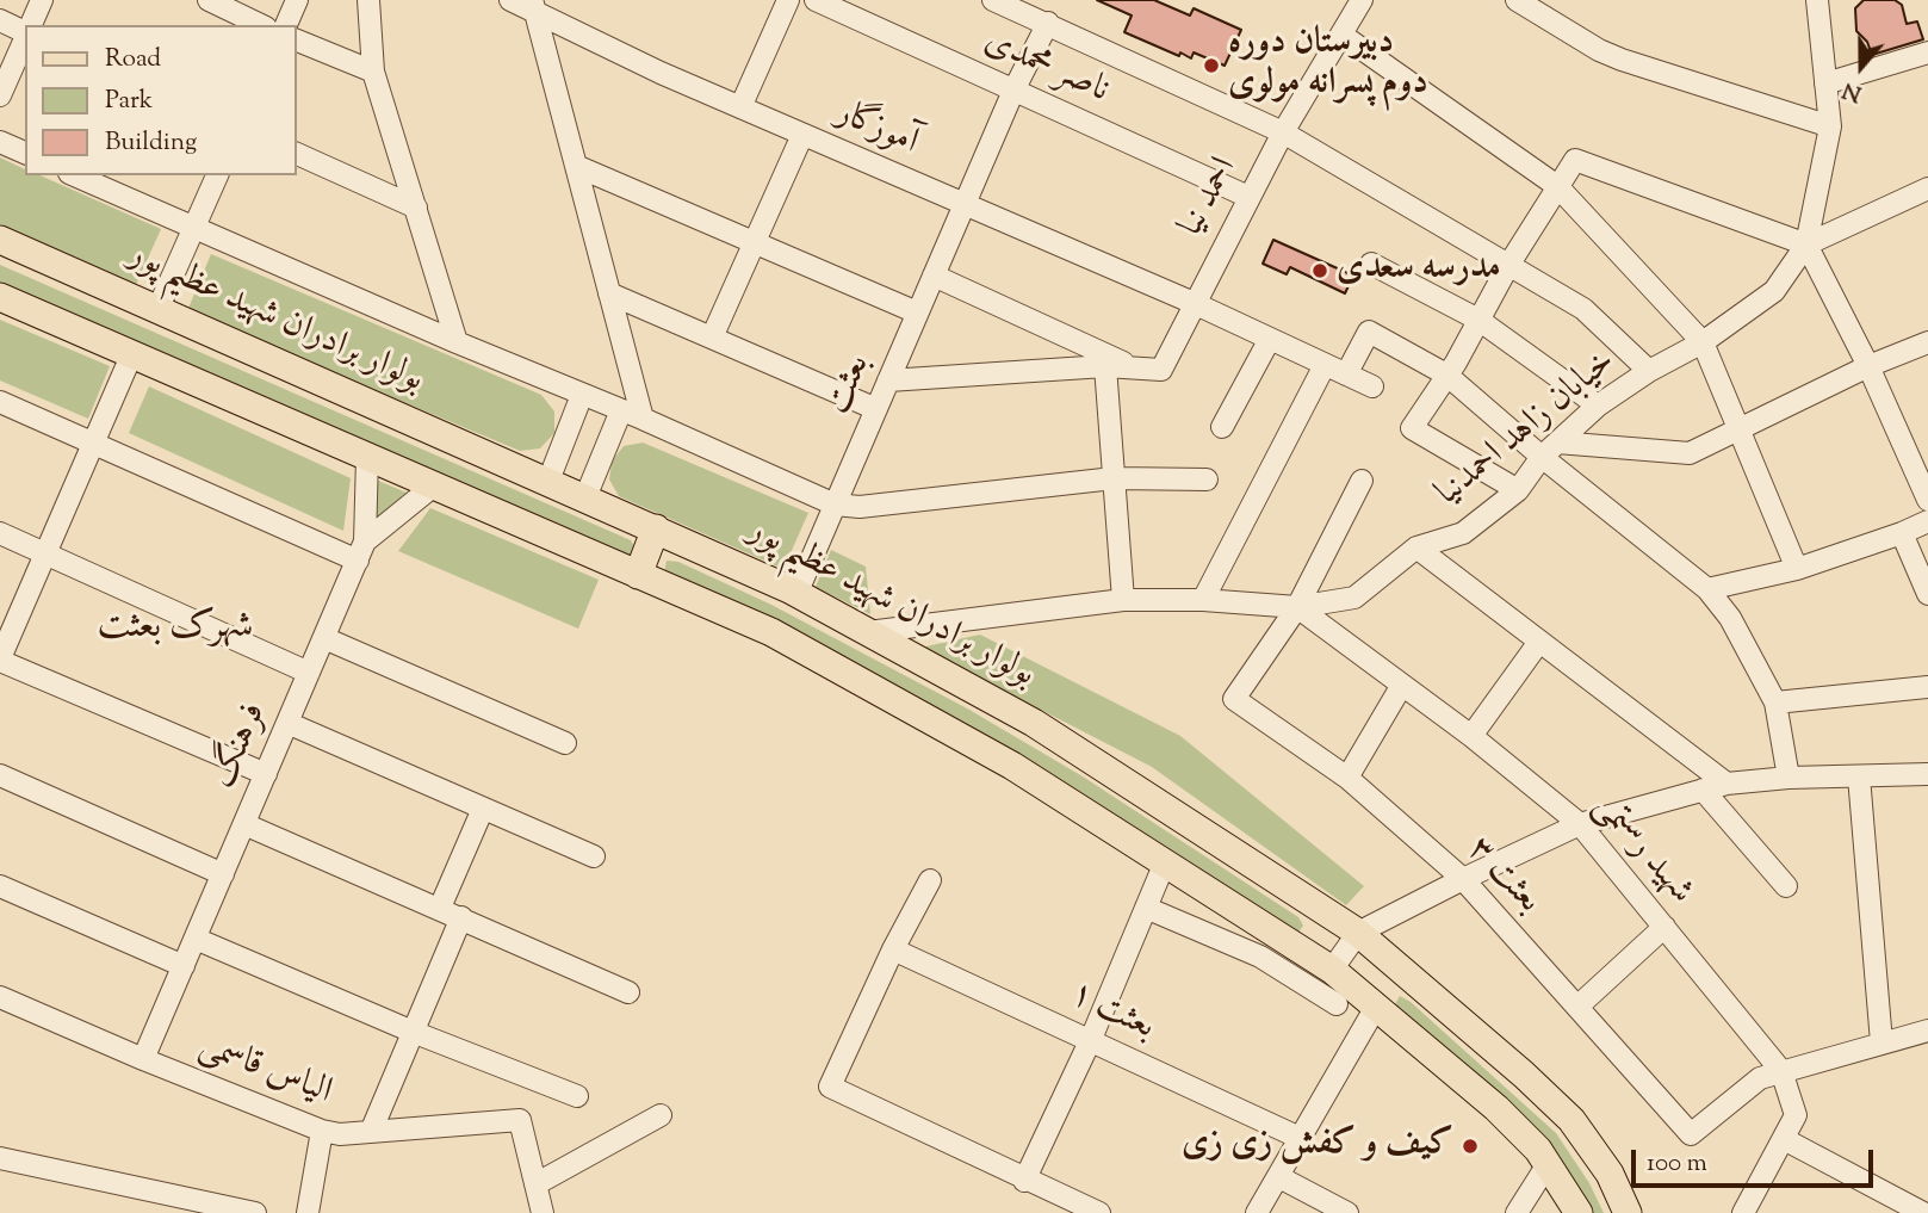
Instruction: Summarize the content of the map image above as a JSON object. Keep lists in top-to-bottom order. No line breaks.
{"streets":{"main road":["بولوار برادران شهید عظیم‌ پور"],"street":["ناصر محمدی","آموزگار","احمد نیا","بعثت","خیابان زاهد احمدنیا","فرهنگ","شهید رستمی","بعثت ۳","بعثت ۱","الیاس قاسمی"]},"crossings":[["ناصر محمدی","احمد نیا"],["ناصر محمدی","بعثت"],["آموزگار","احمد نیا"],["آموزگار","بعثت"],["بولوار برادران شهید عظیم‌ پور","بعثت"],["بولوار برادران شهید عظیم‌ پور","خیابان زاهد احمدنیا"],["خیابان زاهد احمدنیا","شهید رستمی"],["خیابان زاهد احمدنیا","بعثت ۳"],["فرهنگ","الیاس قاسمی"],["شهید رستمی","بعثت ۳"]],"districts":["شهرک بعثت"],"places":["دبیرستان دوره دوم پسرانه مولوی","مدرسه سعدی","کیف و کفش زی زی"],"legend":["Road","Park","Building"],"scale_bar":"100 m","north":"bottom"}
